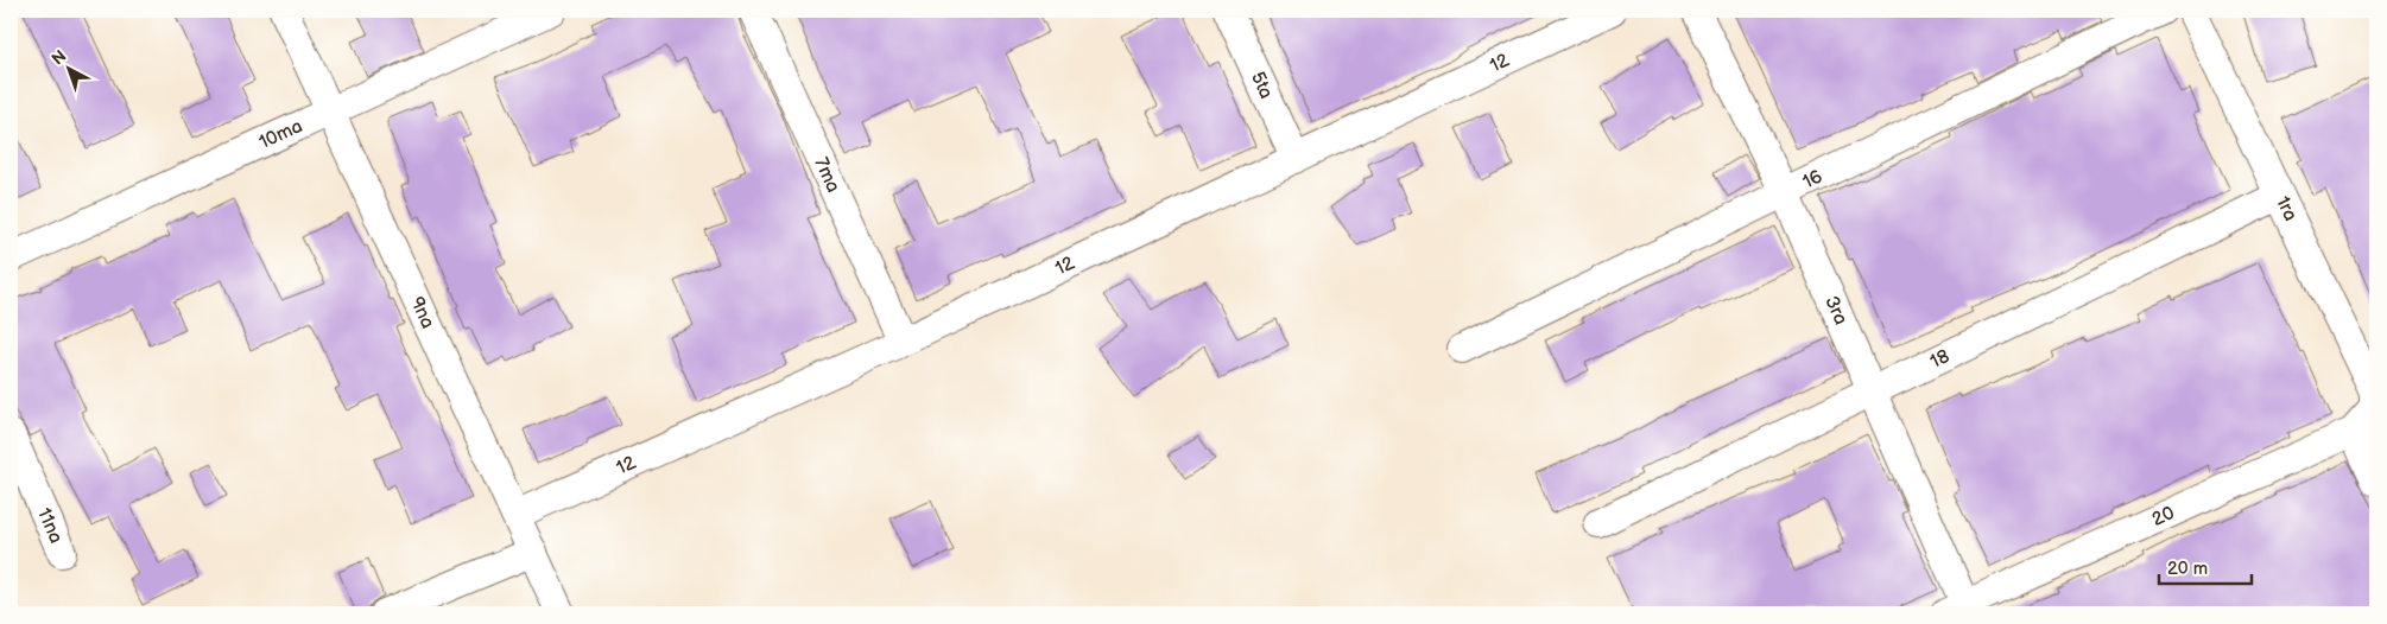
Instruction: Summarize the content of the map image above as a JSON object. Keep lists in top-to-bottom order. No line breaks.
{"streets":{"street":["12","5ta","10ma","7ma","16","1ra","3ra","9na","18","20","11na"]},"crossings":[["12","5ta"],["12","7ma"],["12","9na"],["10ma","9na"],["16","3ra"],["1ra","18"],["1ra","20"],["3ra","18"],["3ra","20"]],"scale_bar":"20 m","north":"top left"}
